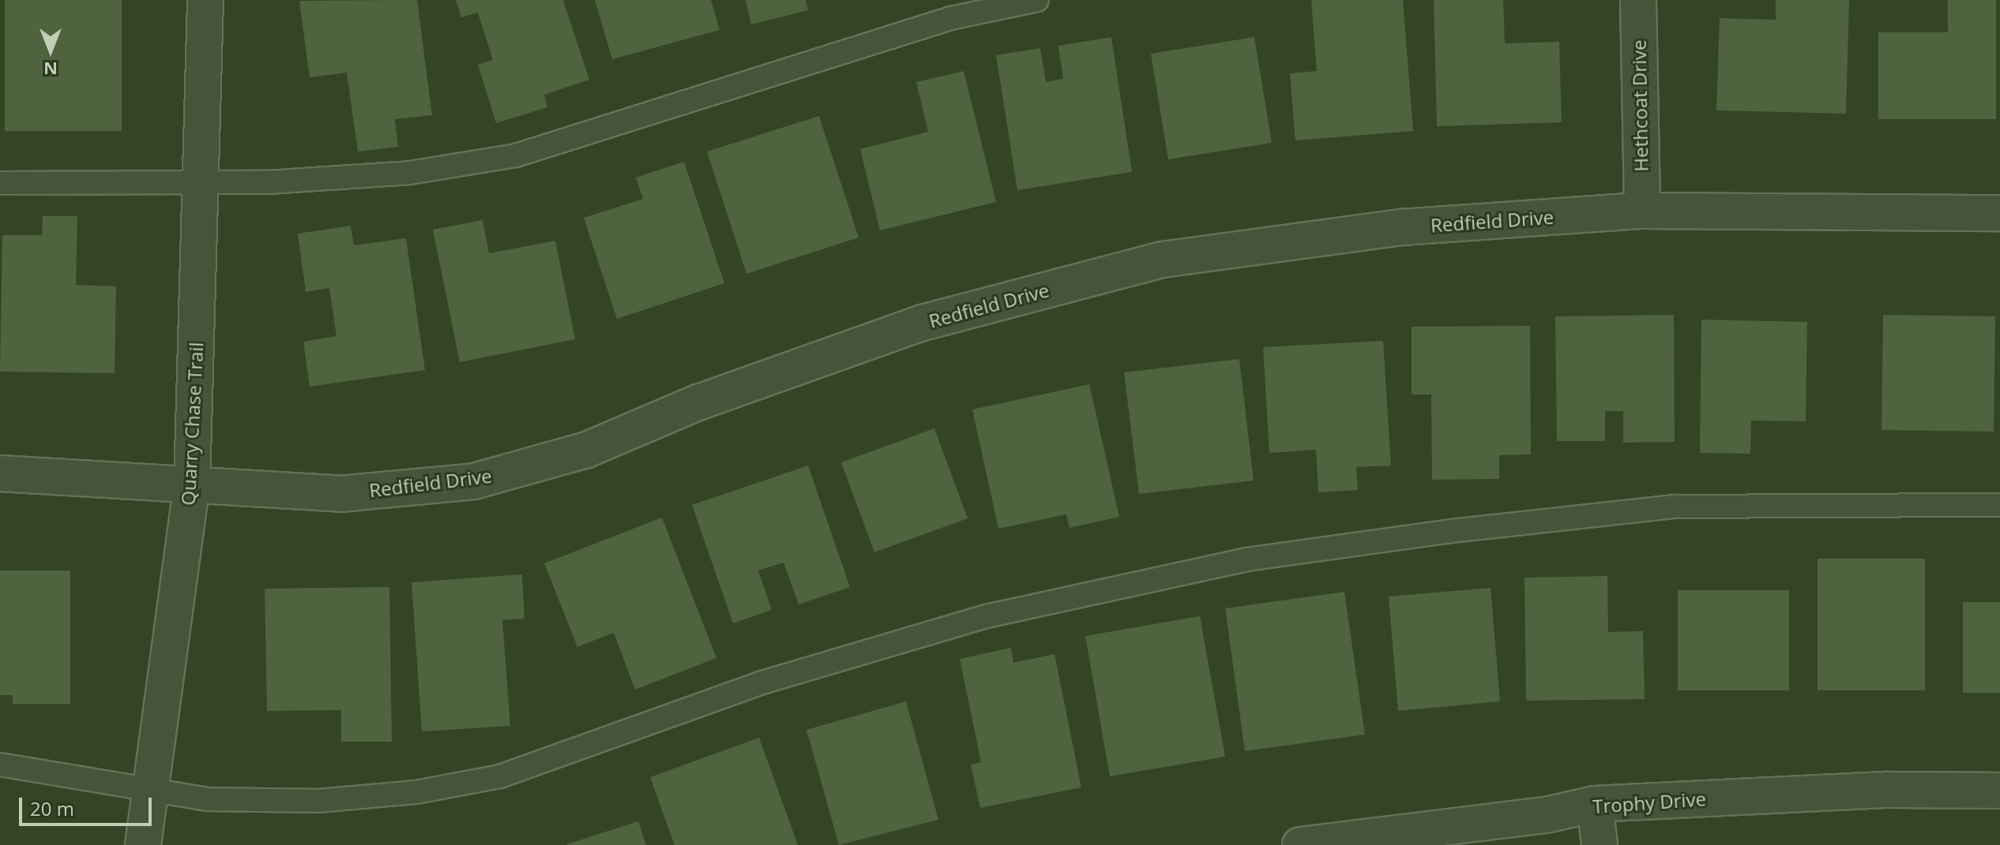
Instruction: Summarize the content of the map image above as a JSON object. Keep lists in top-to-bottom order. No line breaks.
{"streets":{"street":["Hethcoat Drive","Redfield Drive","Quarry Chase Trail","Trophy Drive"]},"crossings":[["Hethcoat Drive","Redfield Drive"],["Redfield Drive","Quarry Chase Trail"]],"scale_bar":"20 m","north":"bottom"}
